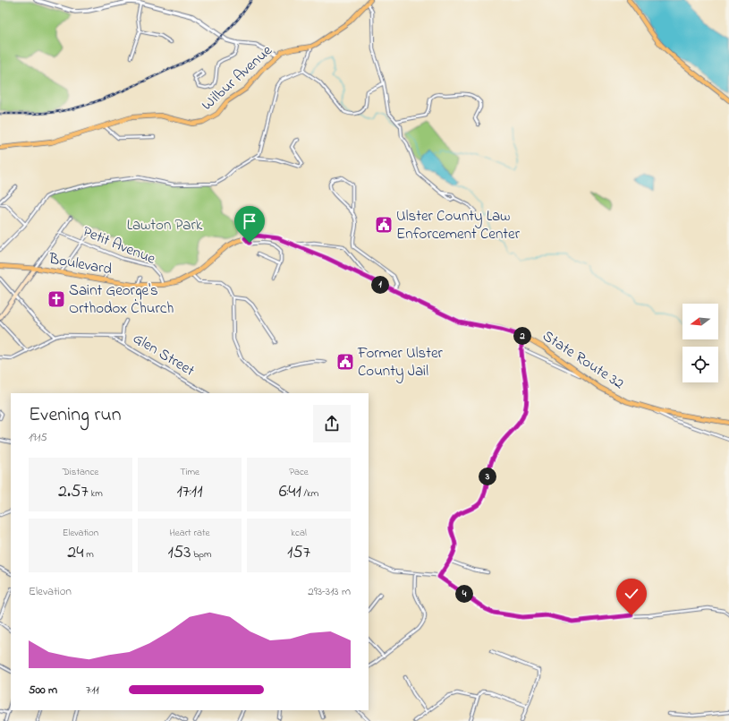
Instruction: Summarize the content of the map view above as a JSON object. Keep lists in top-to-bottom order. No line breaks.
{"streets":{"main road":["Wilbur Avenue","Boulevard","State Route 32"],"street":["Petit Avenue","Glen Street"]},"crossings":[["Petit Avenue","Boulevard"],["Boulevard","State Route 32"]],"parks":["Lawton Park"],"places":{"public building":["Ulster County Law Enforcement Center","Former Ulster County Jail"],"church":["Saint George's Orthodox Church"]},"north":"left","page":{"pins":["1","2","3","4"],"heading":["Evening run","19:15"],"stats":[["Distance","2.57 km"],["Time","17:11"],["Pace","6:41 /km"],["Elevation","24 m"],["Heart rate","153 bpm"],["kcal","157"]],"chart":["Elevation","293–313 m"],"list":[{"name":"500 m","note":"7:11"}]}}
